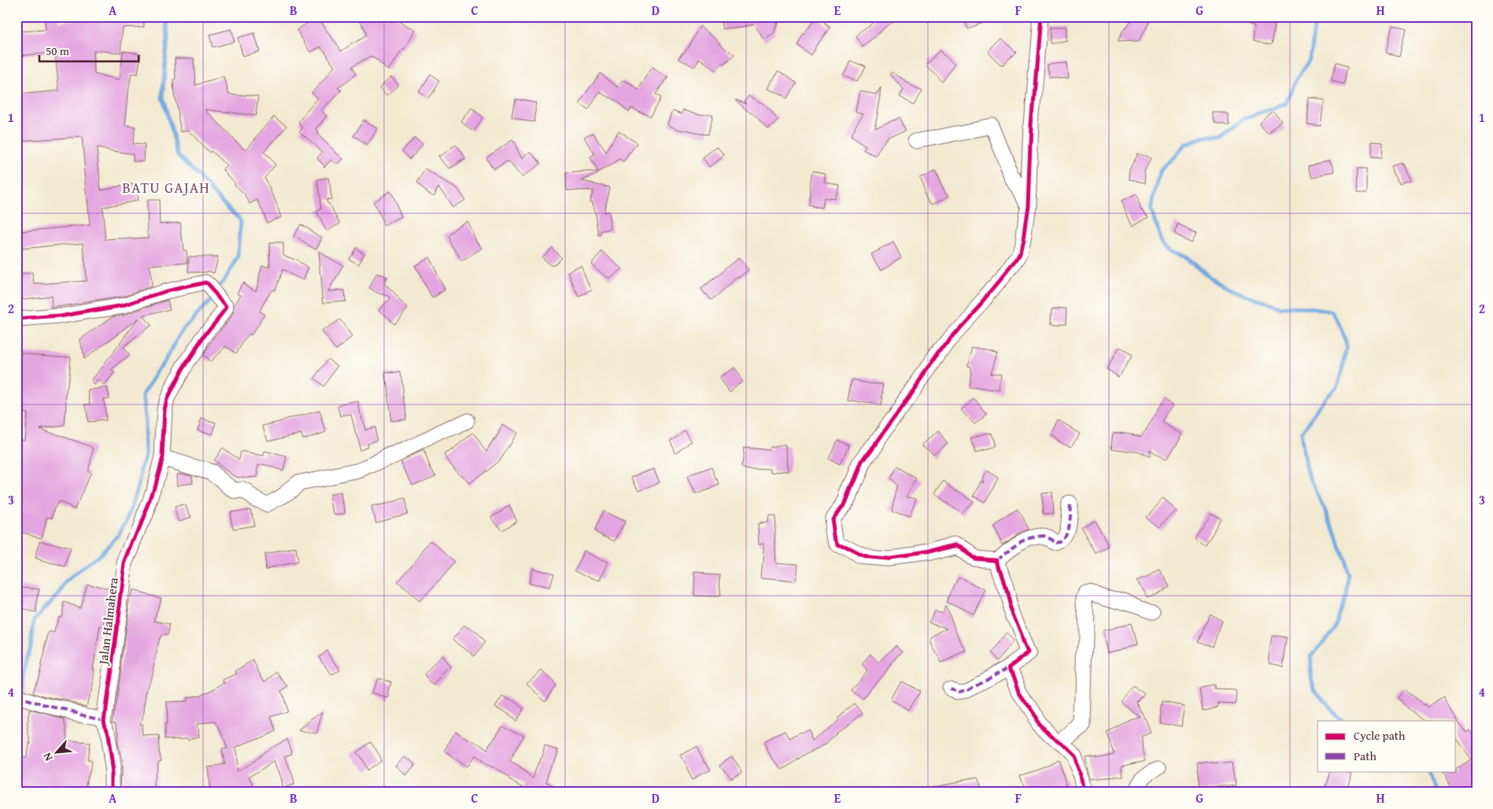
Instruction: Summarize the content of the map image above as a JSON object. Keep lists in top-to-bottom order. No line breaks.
{"streets":{"street":["Jalan Halmahera"]},"districts":["BATU GAJAH"],"legend":["Cycle path","Path"],"scale_bar":"50 m","north":"bottom left","grid":{"columns":["A","B","C","D","E","F","G","H"],"rows":["1","2","3","4"]}}
